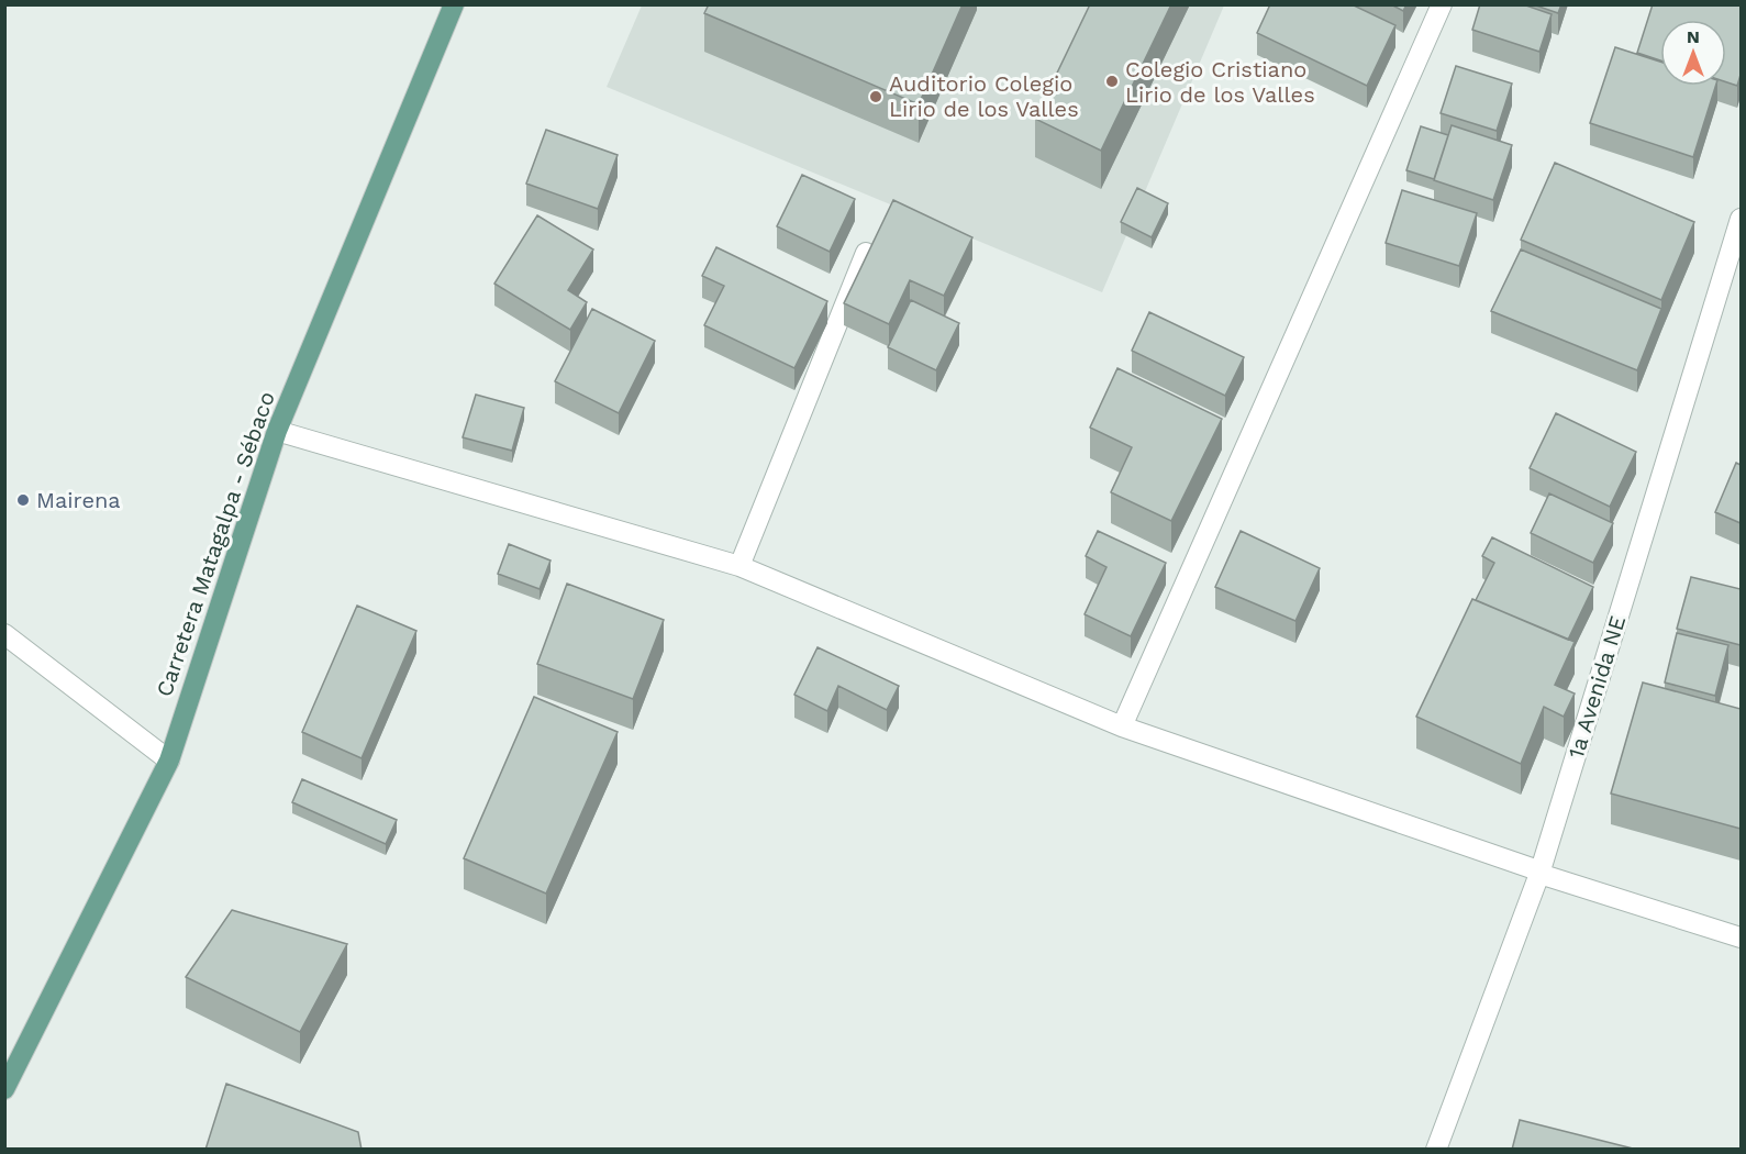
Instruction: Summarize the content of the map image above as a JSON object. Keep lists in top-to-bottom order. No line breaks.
{"streets":{"main road":["Carretera Matagalpa - Sébaco"],"street":["1a Avenida NE"]},"places":["Colegio Cristiano Lirio de los Valles","Auditorio Colegio Lirio de los Valles","Mairena"],"north":"top"}
